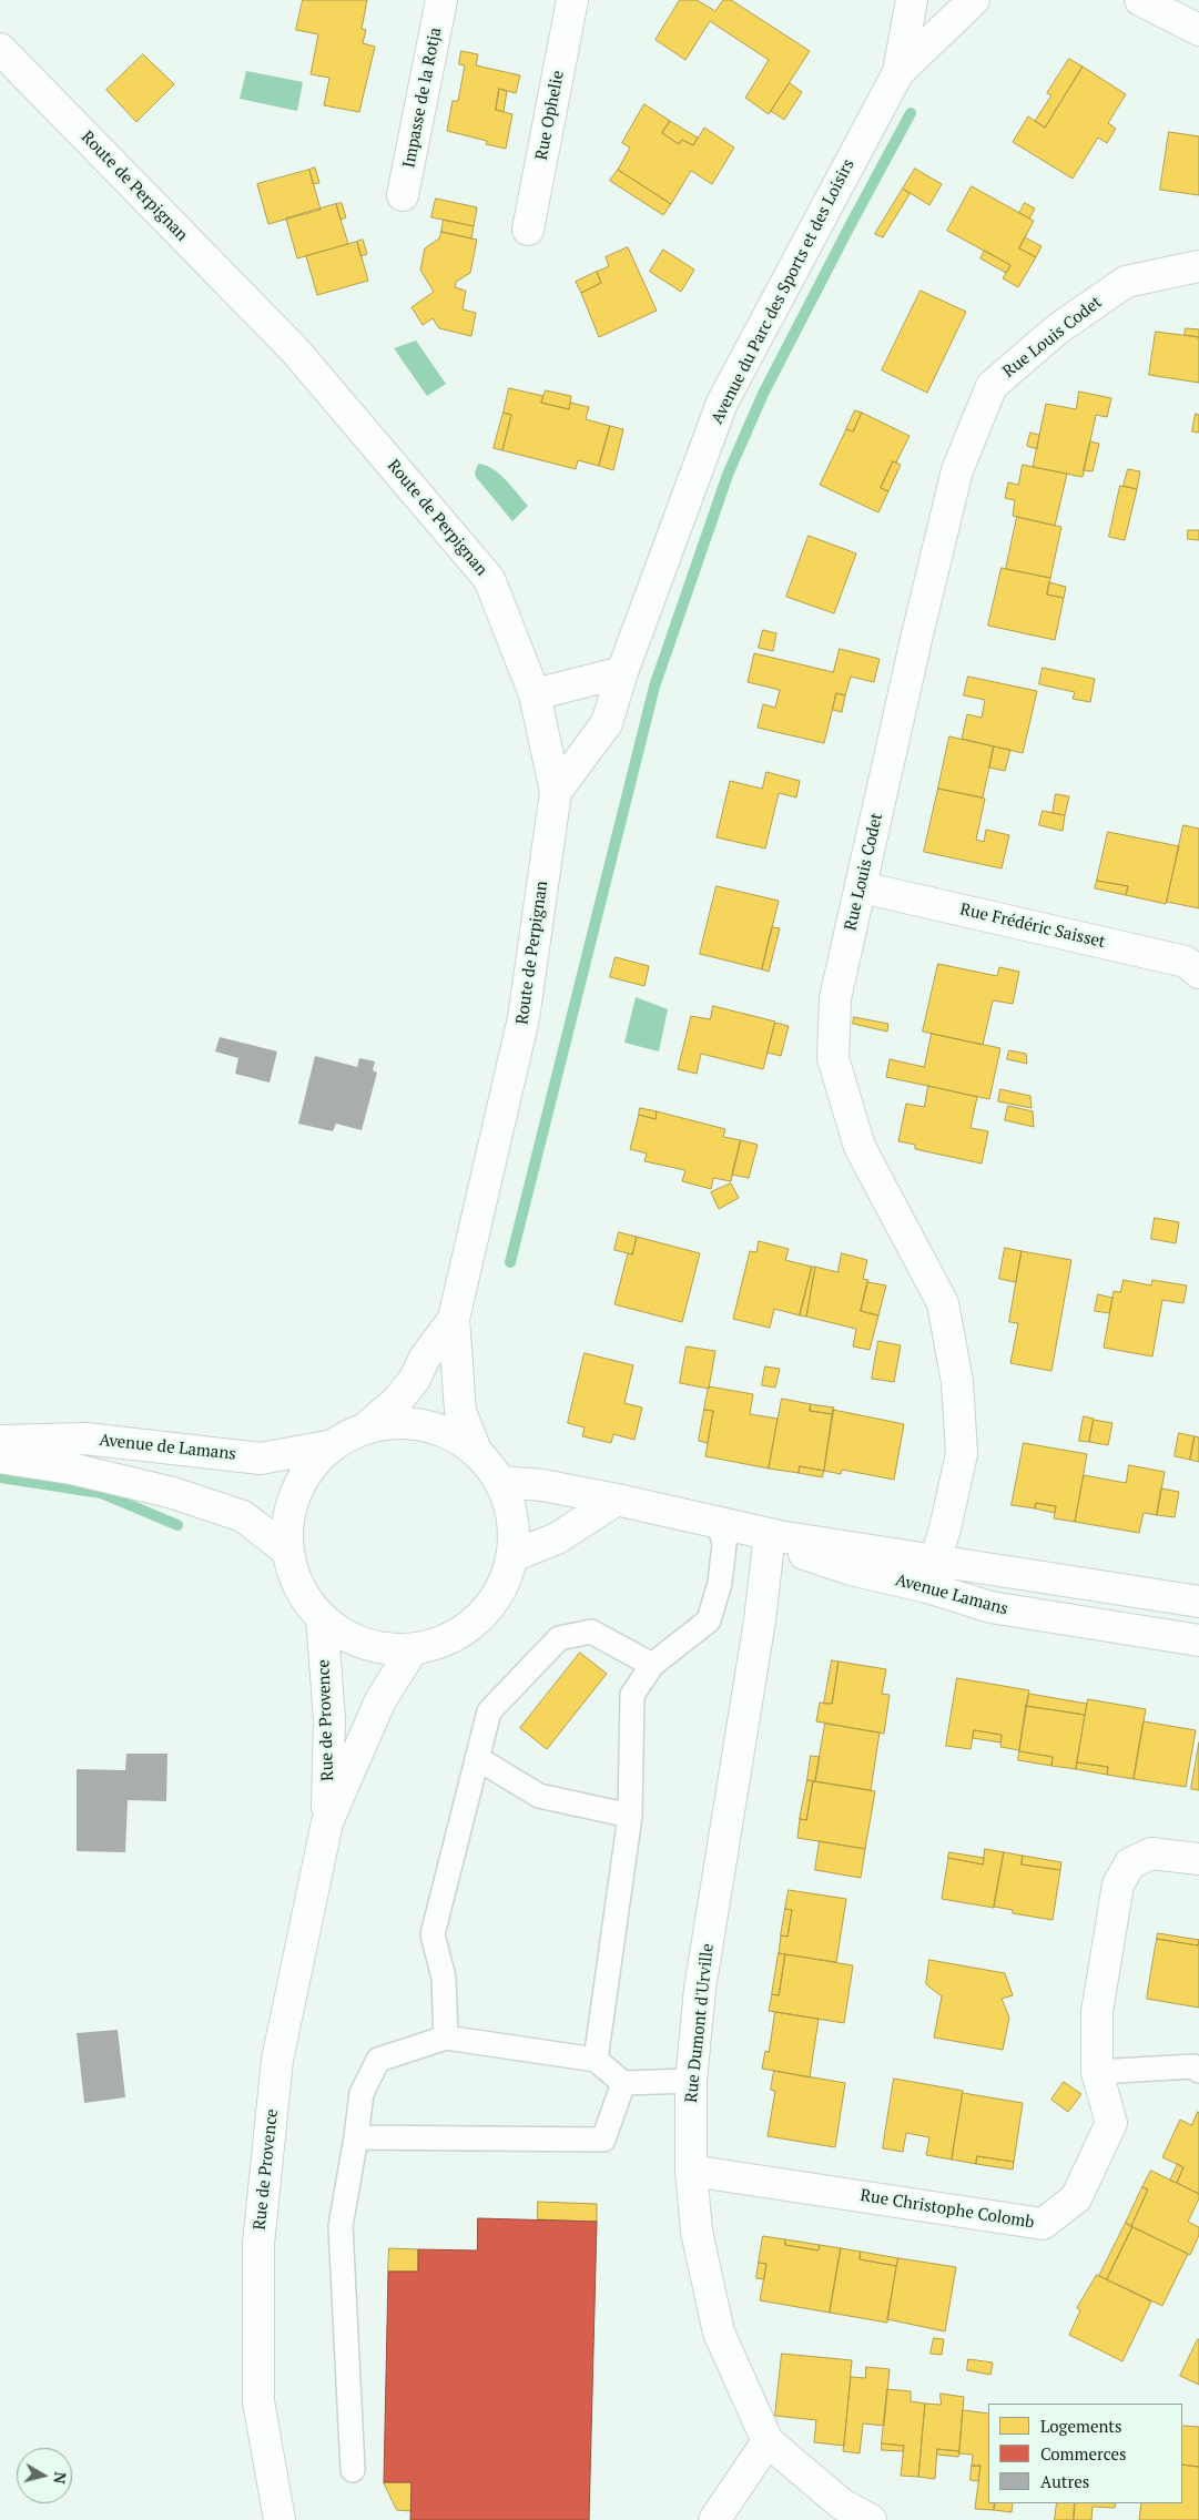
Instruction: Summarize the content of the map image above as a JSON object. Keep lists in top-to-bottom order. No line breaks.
{"streets":{"street":["Impasse de la Rotja","Rue Ophelie","Route de Perpignan","Avenue du Parc des Sports et des Loisirs","Rue Louis Codet","Rue Frédéric Saisset","Avenue de Lamans","Avenue Lamans","Rue de Provence","Rue Dumont d'Urville","Rue Christophe Colomb"]},"crossings":[["Route de Perpignan","Avenue du Parc des Sports et des Loisirs"],["Rue Louis Codet","Rue Frédéric Saisset"],["Rue Louis Codet","Avenue Lamans"],["Avenue Lamans","Rue Dumont d'Urville"],["Rue Dumont d'Urville","Rue Christophe Colomb"]],"legend":["Logements","Commerces","Autres"],"north":"right"}
